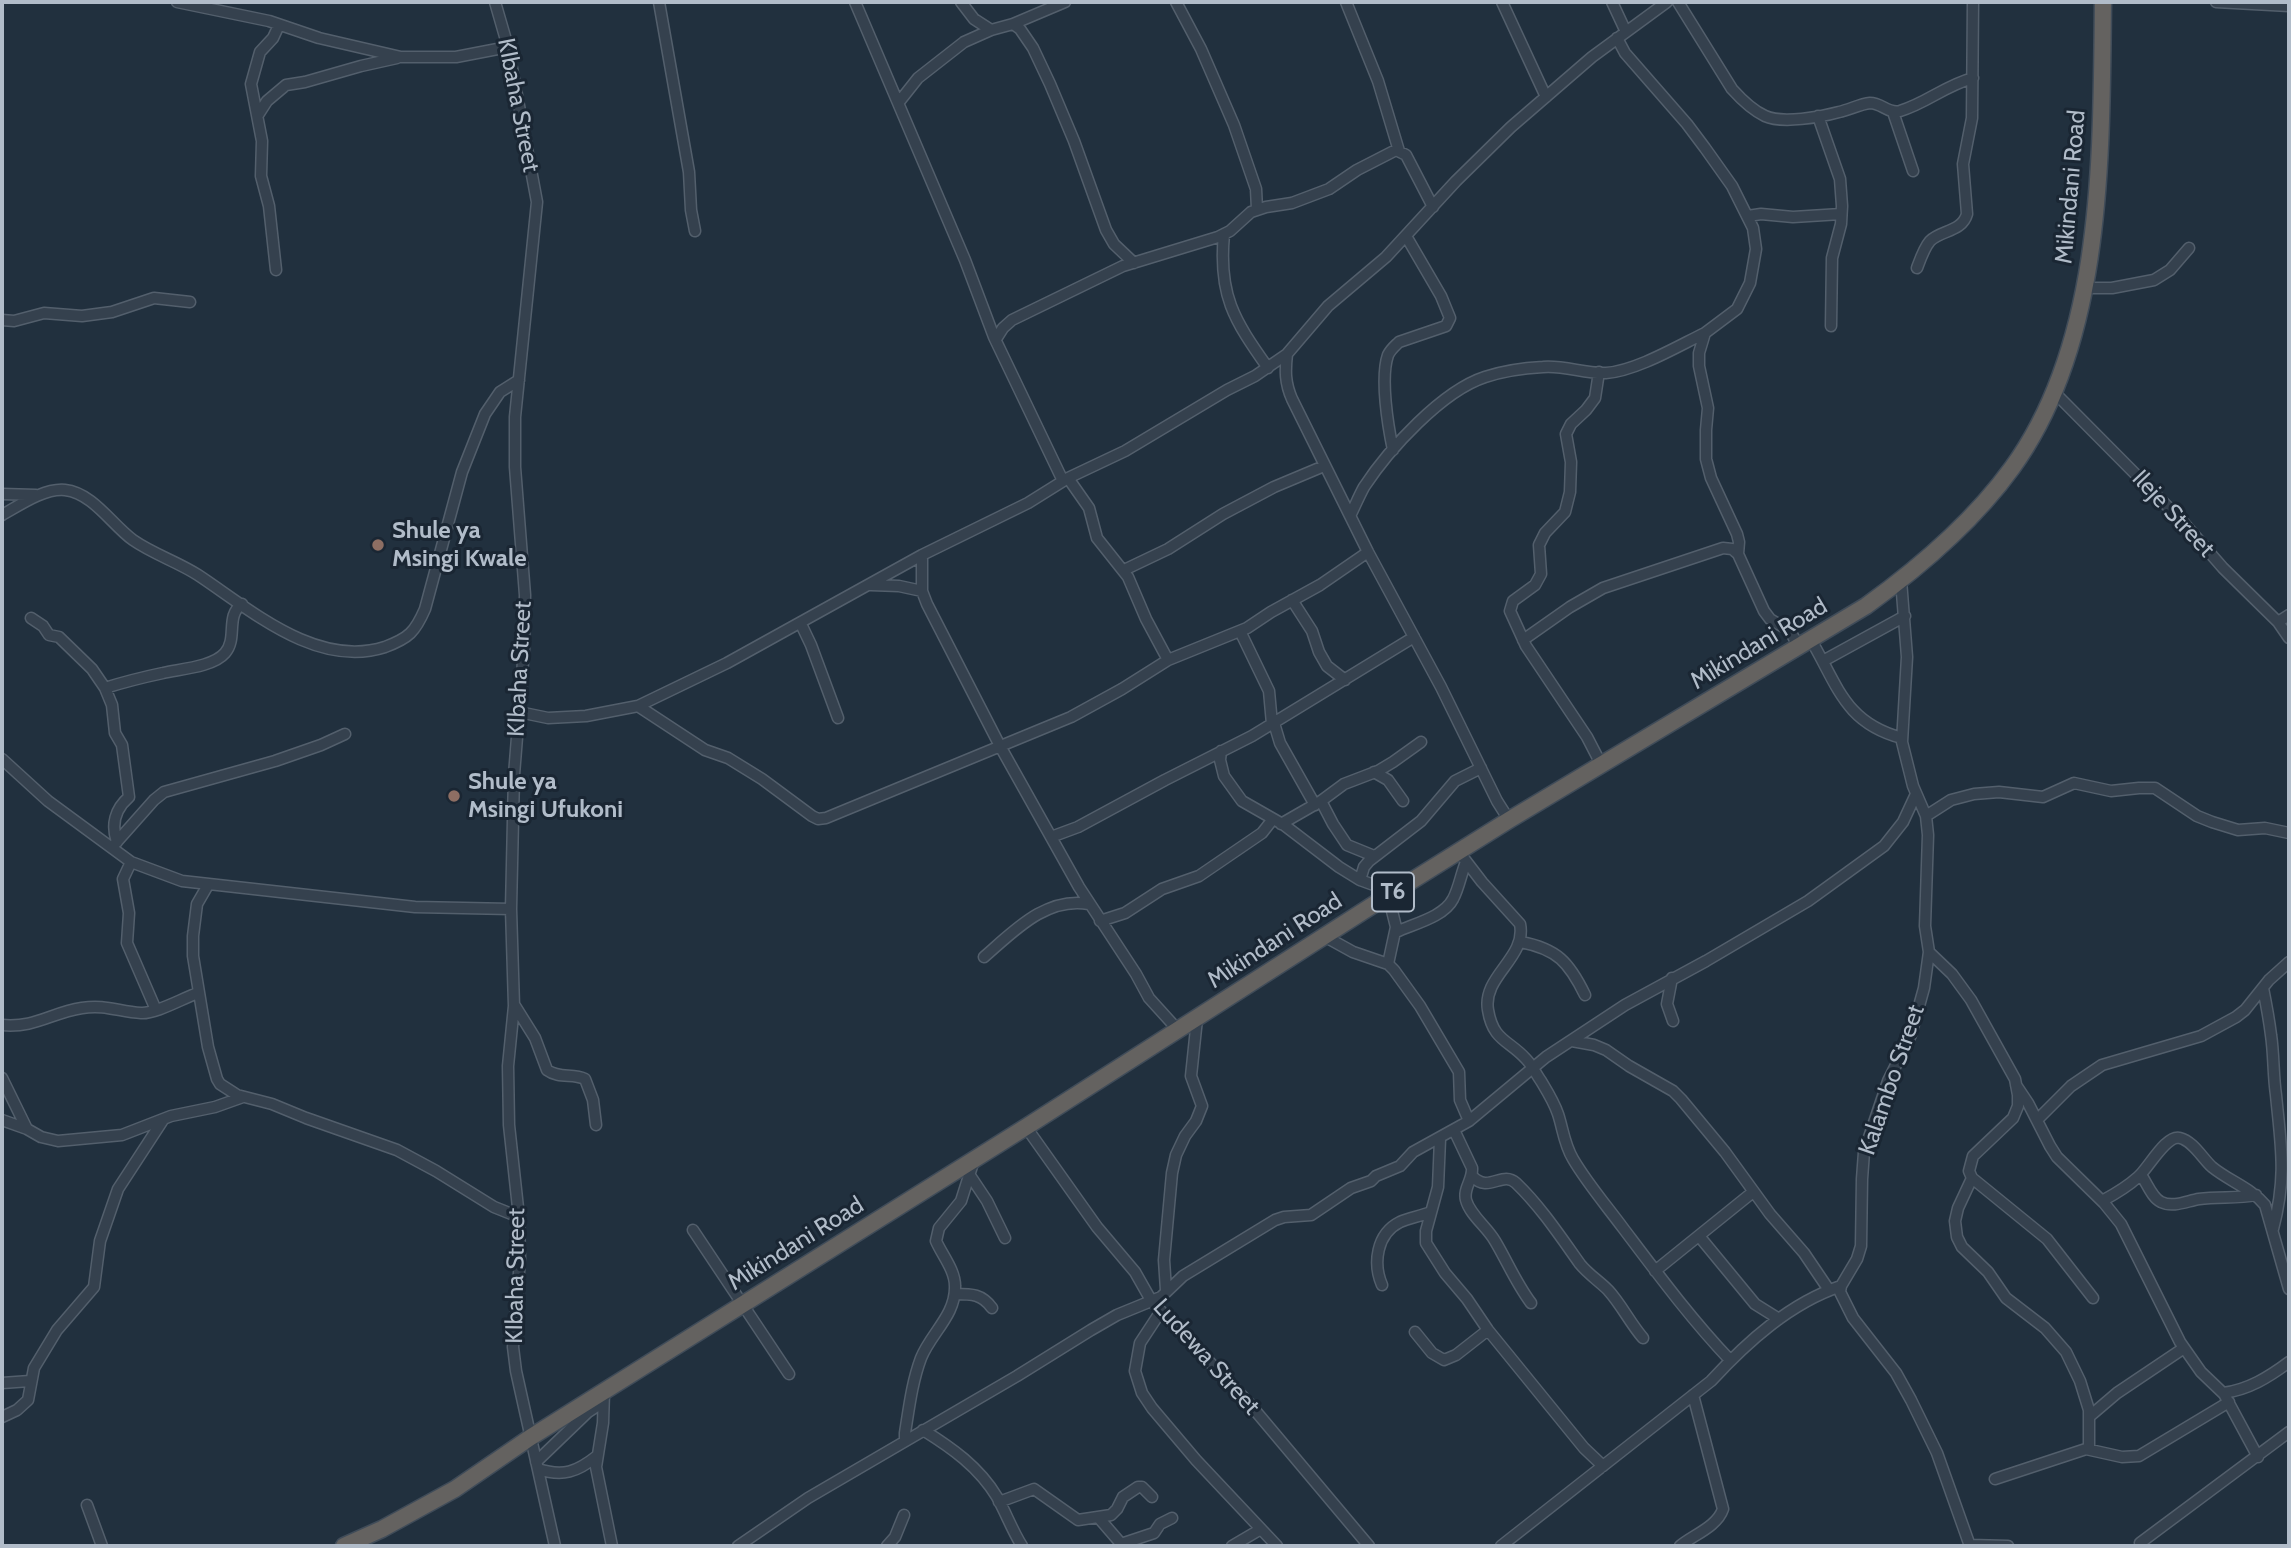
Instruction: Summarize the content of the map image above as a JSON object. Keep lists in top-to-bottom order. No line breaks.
{"streets":{"highway":["Mikindani Road","T6"],"street":["KIbaha Street","Ileje Street","Kalambo Street","Ludewa Street"]},"crossings":[["KIbaha Street","Mikindani Road"],["Mikindani Road","Ileje Street"],["Mikindani Road","Kalambo Street"],["Mikindani Road","Ludewa Street"]],"places":["Shule ya Msingi Kwale","Shule ya Msingi Ufukoni"]}
